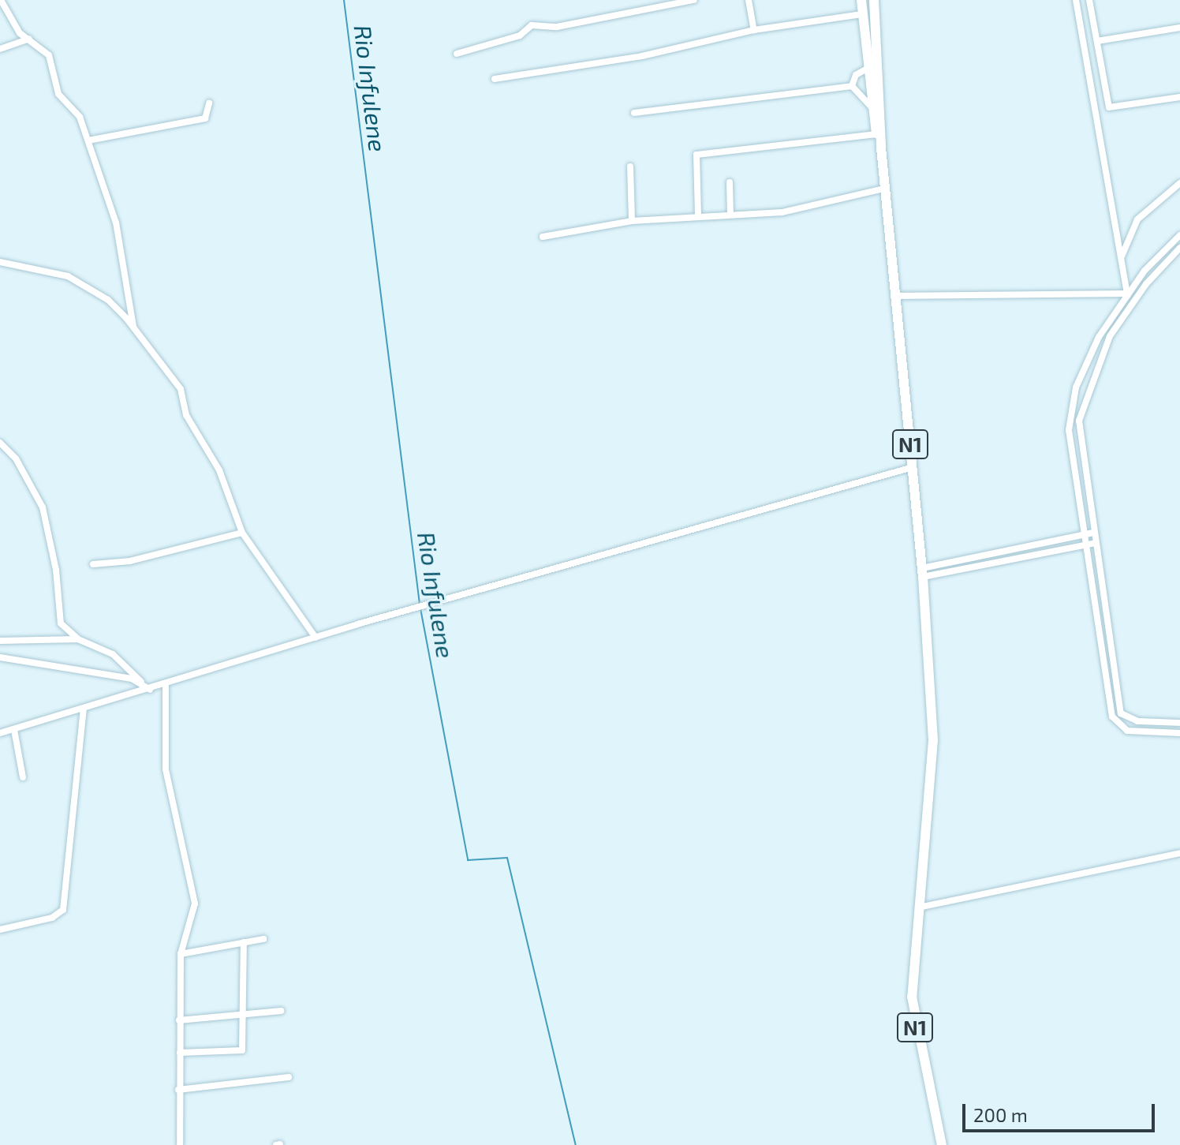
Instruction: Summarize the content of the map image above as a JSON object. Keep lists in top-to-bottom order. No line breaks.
{"streets":{"highway":["N1"]},"water":["Rio Infulene"],"scale_bar":"200 m"}
